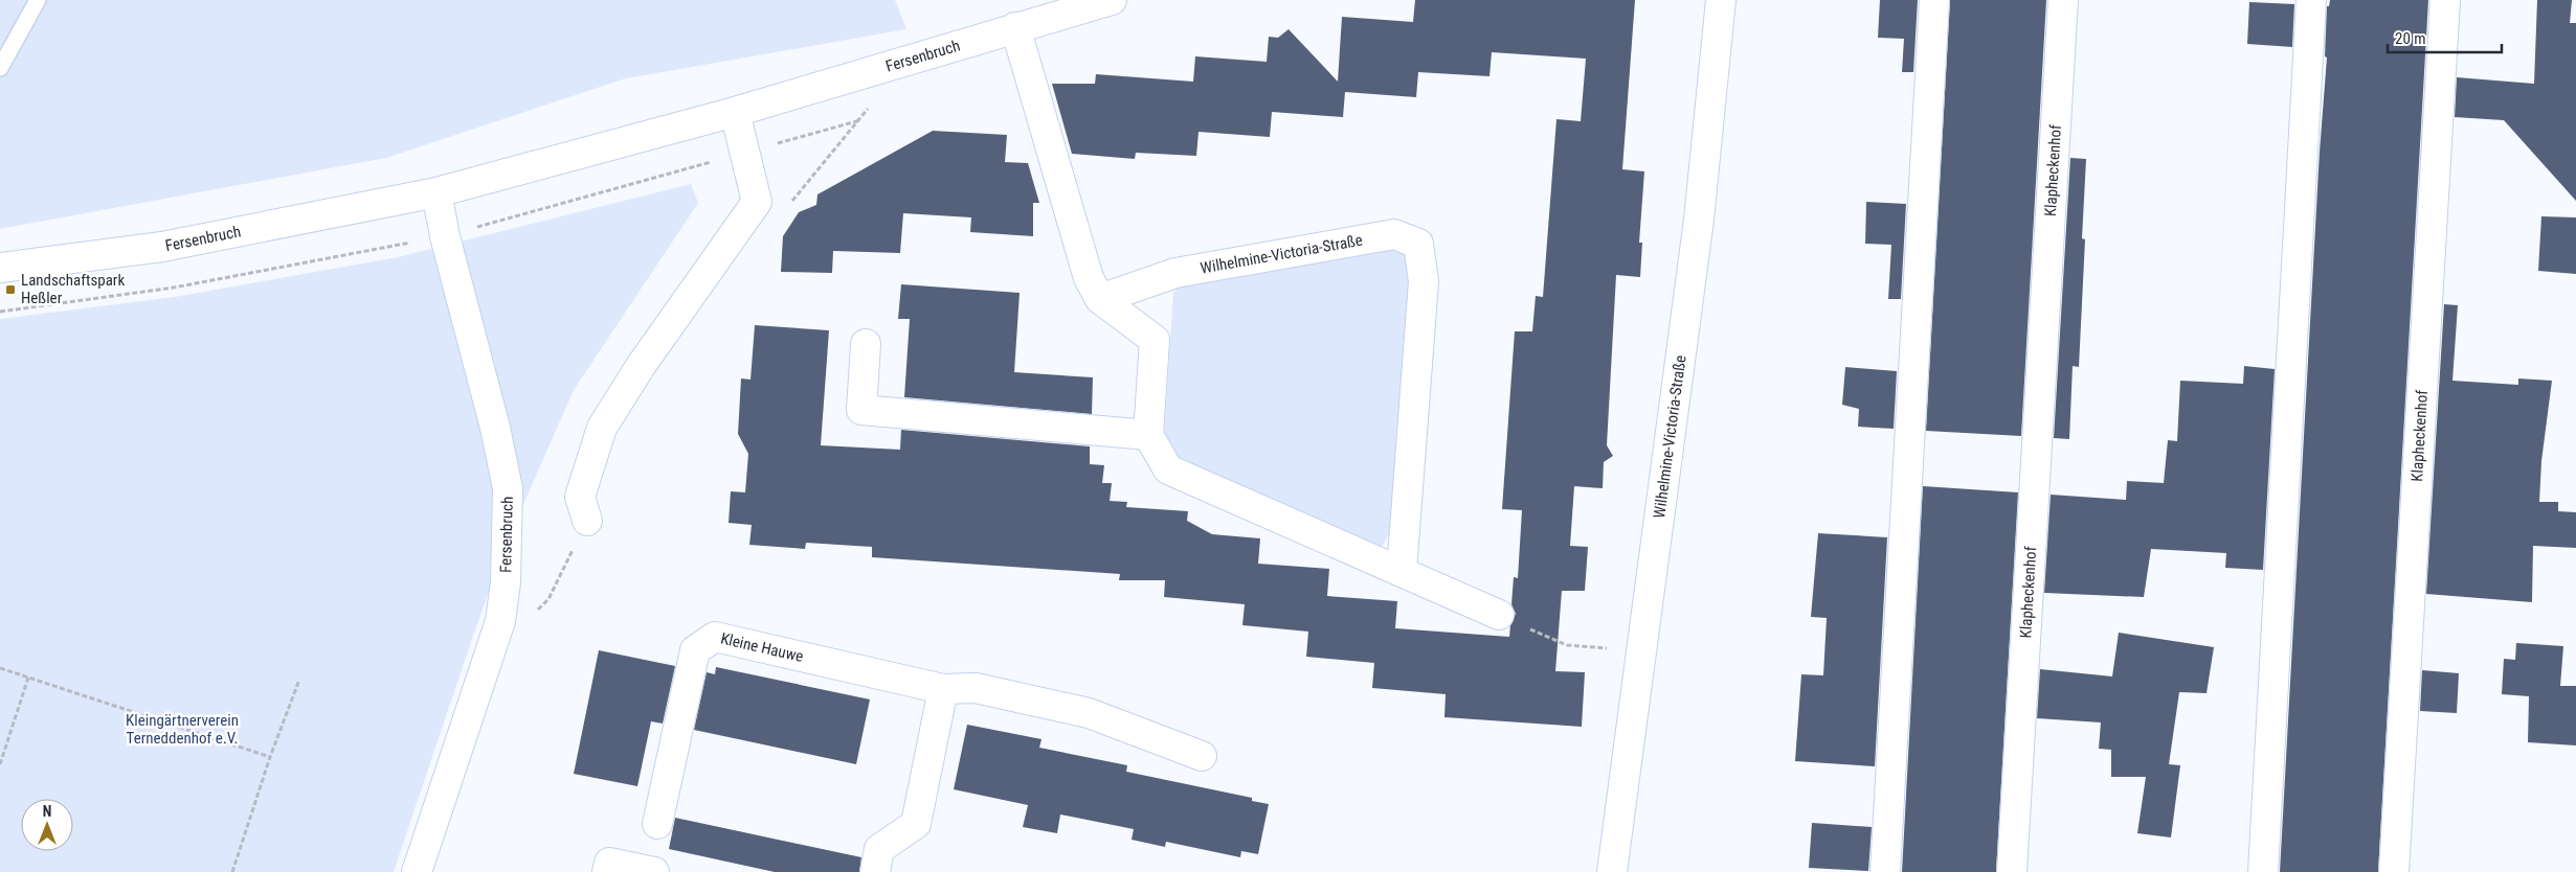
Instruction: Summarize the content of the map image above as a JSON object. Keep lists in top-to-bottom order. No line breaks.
{"streets":{"street":["Fersenbruch","Klapheckenhof","Wilhelmine-Victoria-Straße","Kleine Hauwe"]},"parks":["Kleingärtnerverein Terneddenhof e.V."],"places":{"transit":["Landschaftspark Heßler"]},"scale_bar":"20 m","north":"top"}
